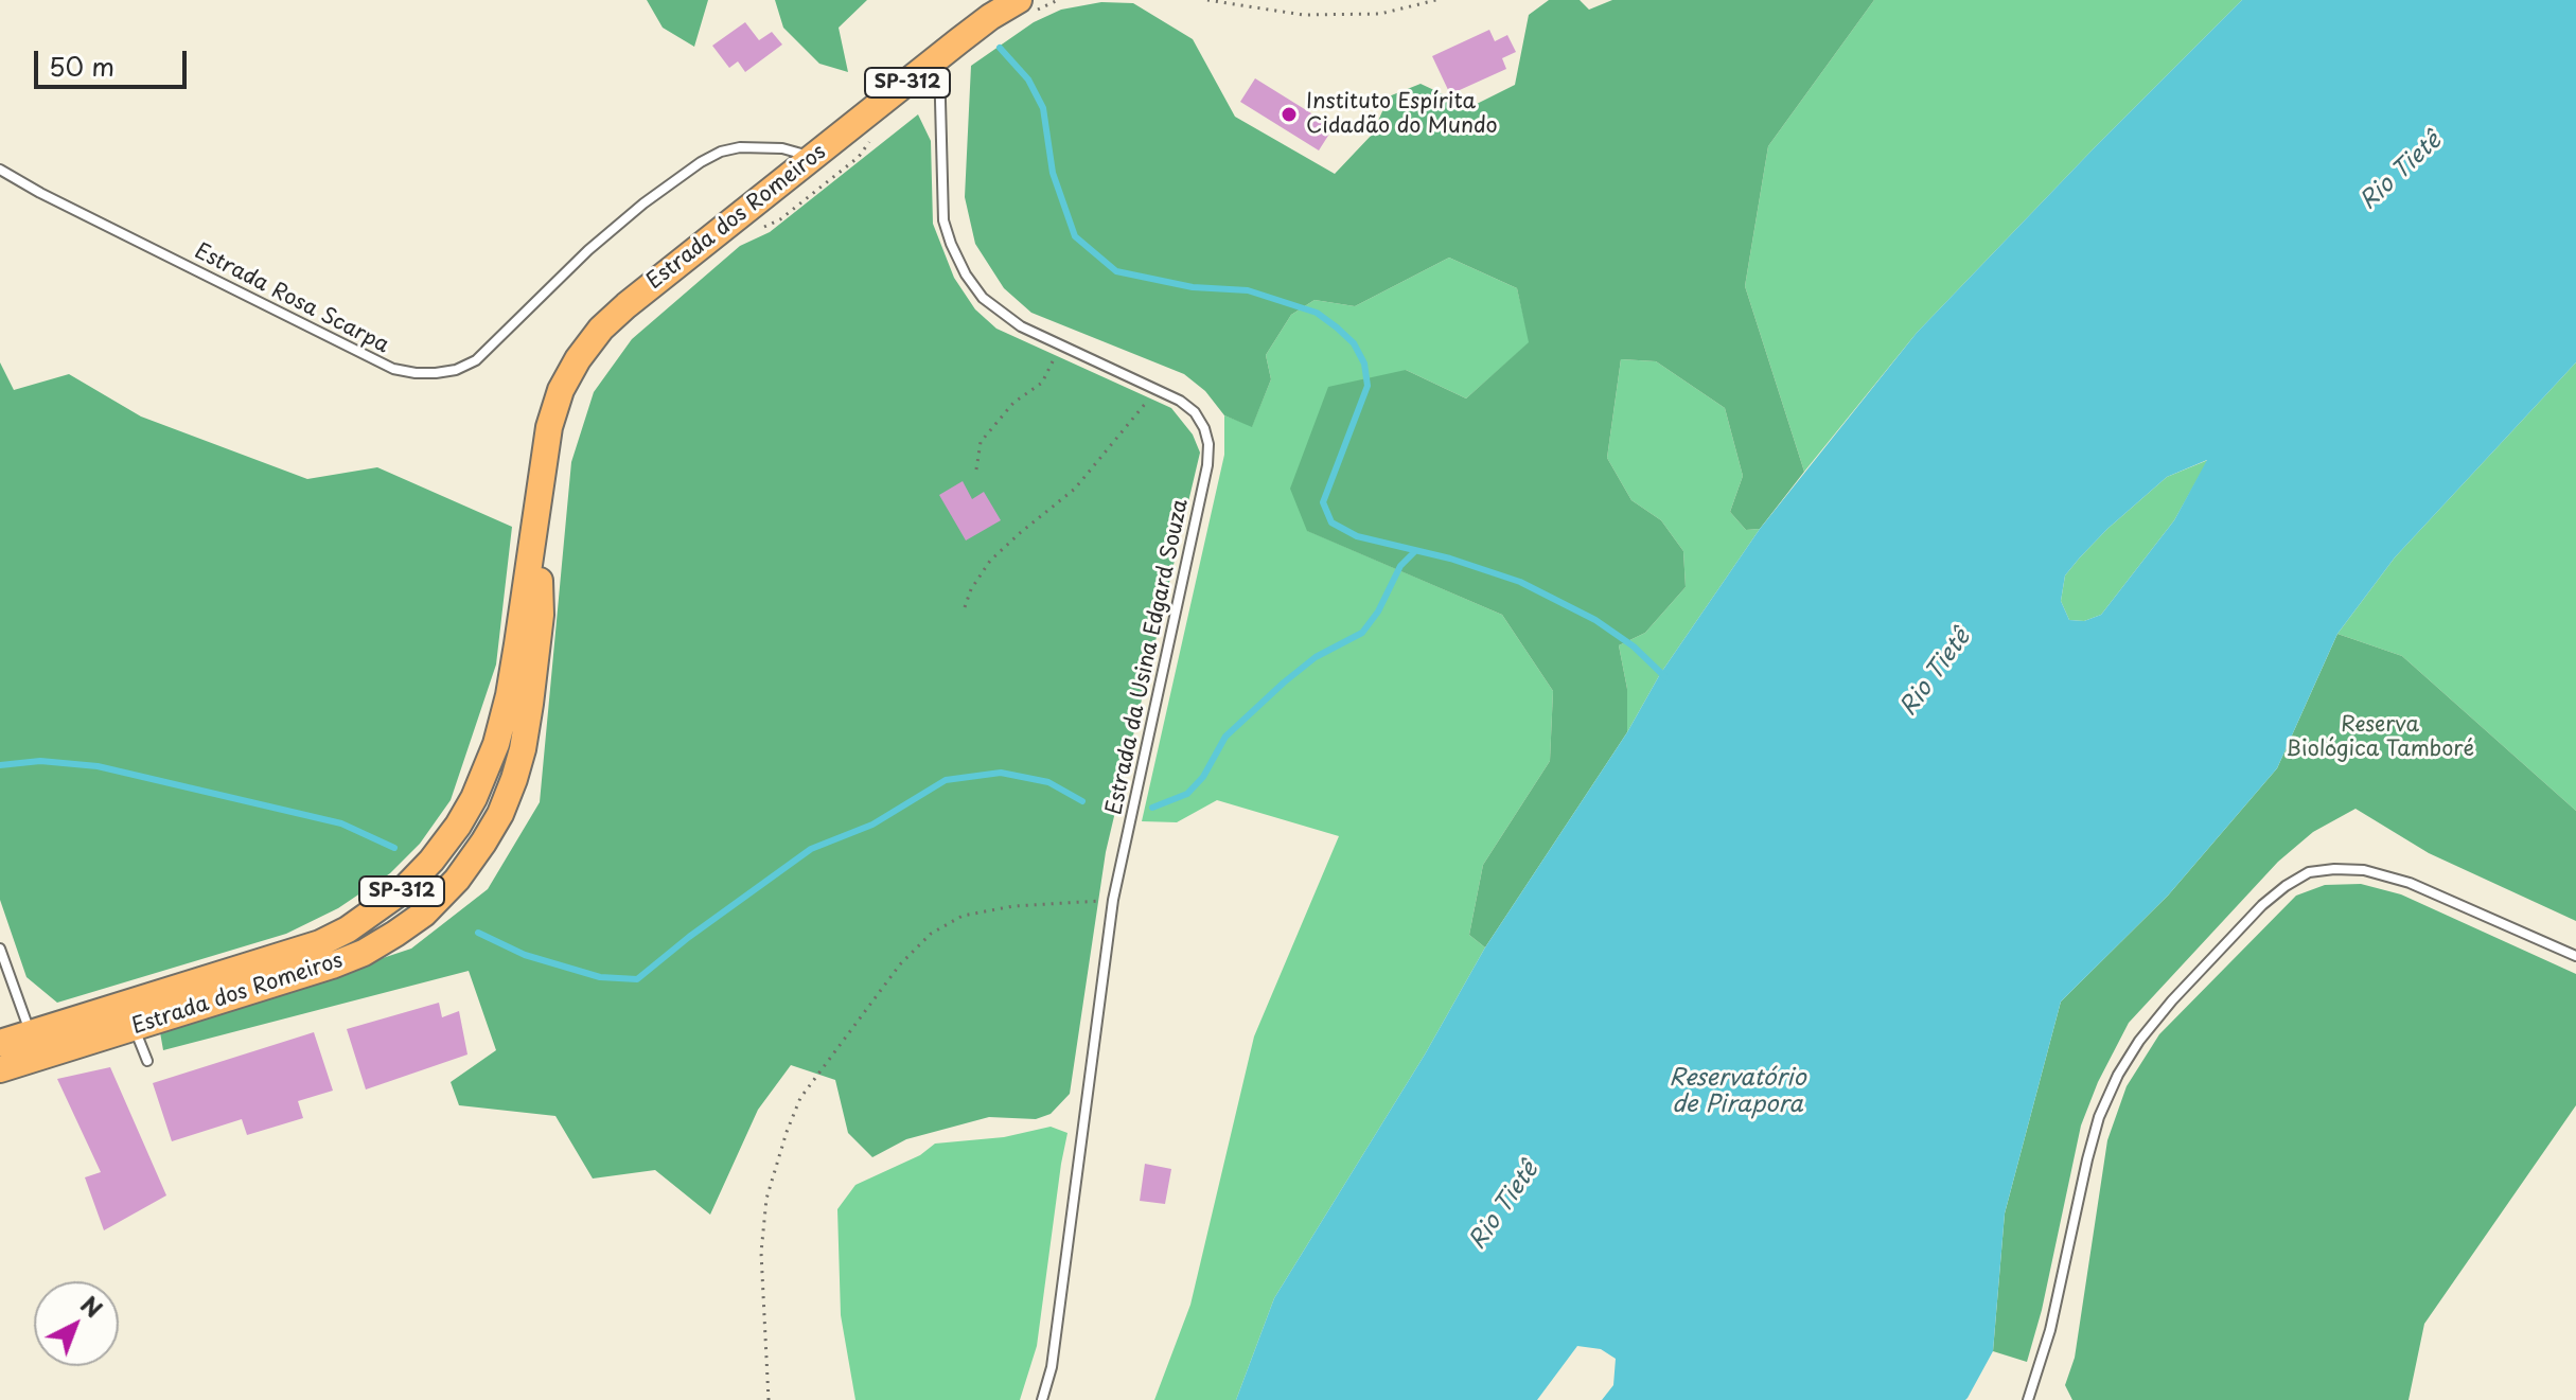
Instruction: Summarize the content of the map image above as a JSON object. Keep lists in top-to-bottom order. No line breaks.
{"streets":{"main road":["SP-312","Estrada dos Romeiros"],"lane":["Estrada Rosa Scarpa","Estrada da Usina Edgard Souza"]},"crossings":[["Estrada dos Romeiros","Estrada Rosa Scarpa"],["Estrada dos Romeiros","Estrada da Usina Edgard Souza"]],"water":["Rio Tietê","Reservatório de Pirapora"],"parks":["Reserva Biológica Tamboré"],"places":["Instituto Espírita Cidadão do Mundo"],"scale_bar":"50 m","north":"top right"}
